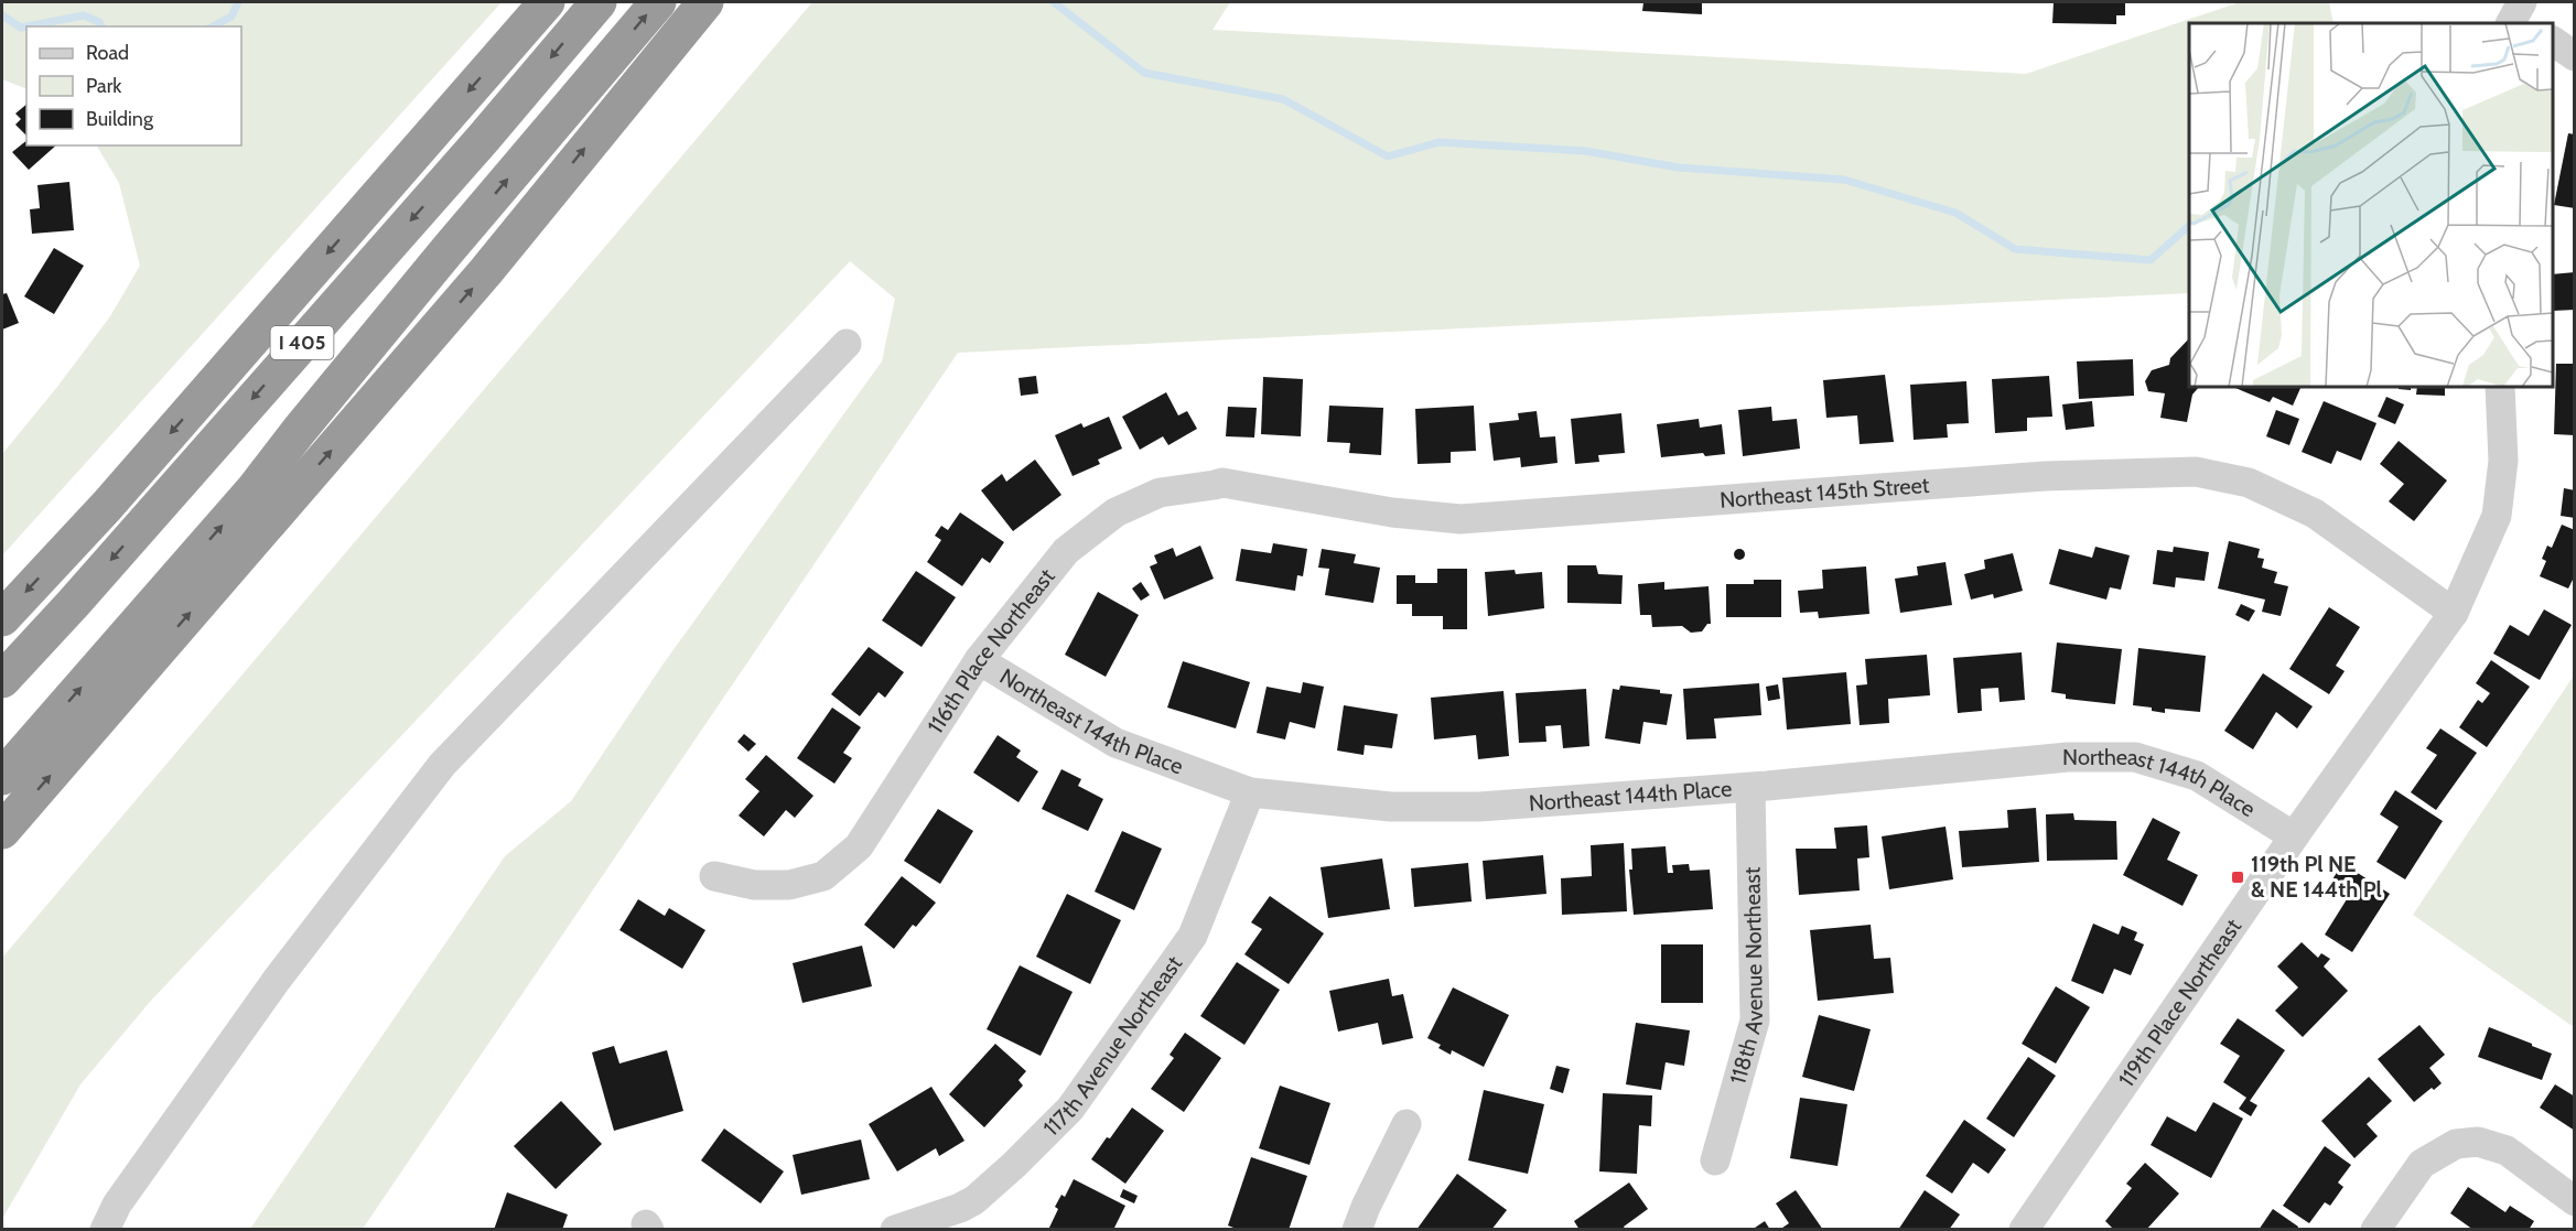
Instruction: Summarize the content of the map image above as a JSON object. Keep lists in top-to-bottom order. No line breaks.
{"streets":{"highway":["I 405"],"street":["Northeast 145th Street","116th Place Northeast","Northeast 144th Place","118th Avenue Northeast","119th Place Northeast","117th Avenue Northeast"]},"crossings":[["Northeast 145th Street","116th Place Northeast"],["Northeast 145th Street","119th Place Northeast"],["116th Place Northeast","Northeast 144th Place"],["Northeast 144th Place","118th Avenue Northeast"],["Northeast 144th Place","119th Place Northeast"],["Northeast 144th Place","117th Avenue Northeast"]],"places":{"transit":["119th Pl NE & NE 144th Pl"]},"legend":["Road","Park","Building"]}
